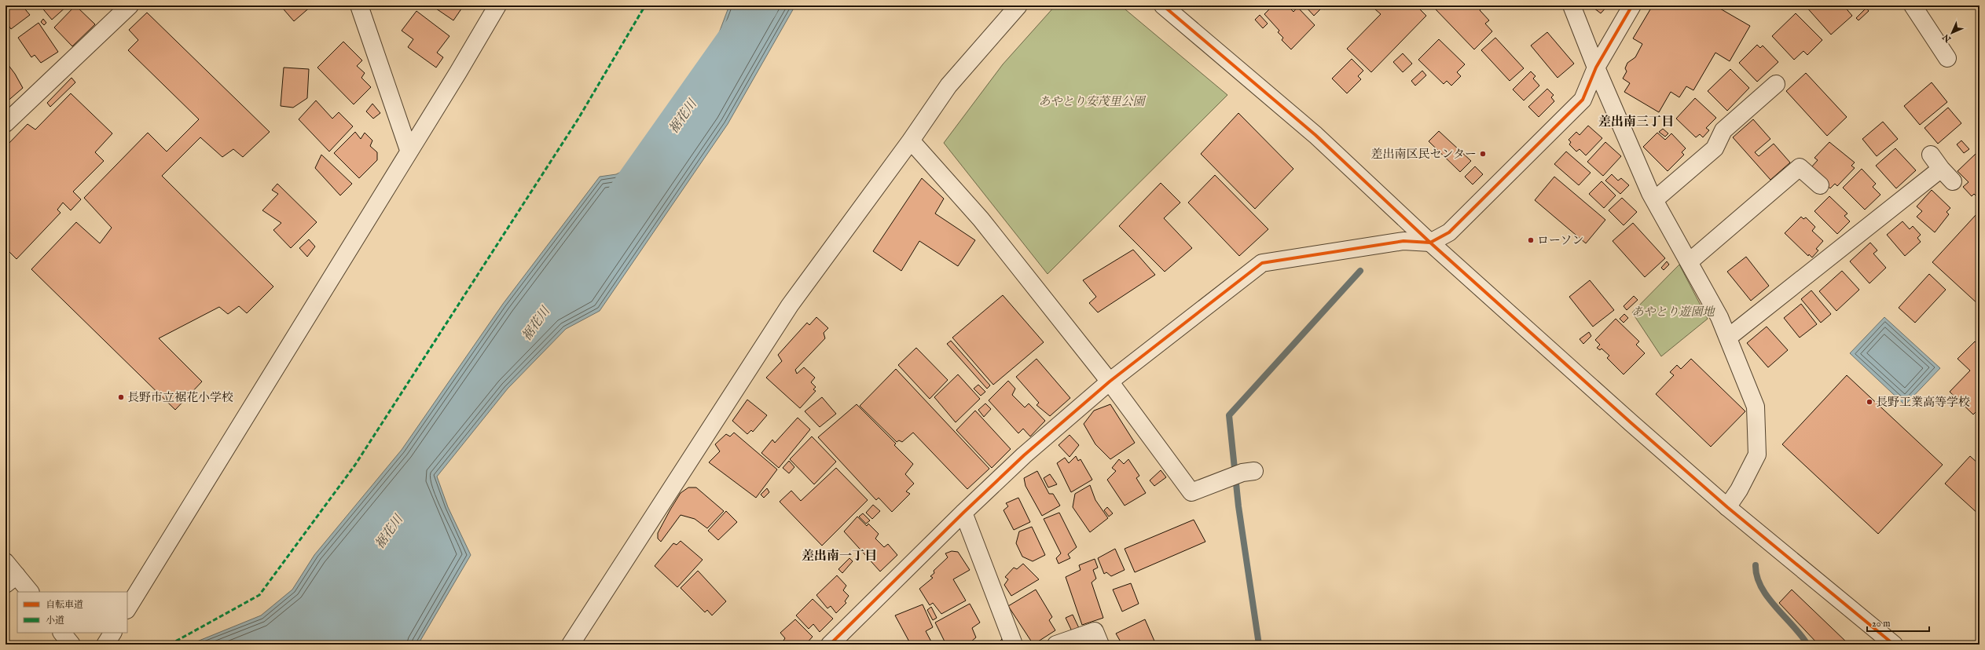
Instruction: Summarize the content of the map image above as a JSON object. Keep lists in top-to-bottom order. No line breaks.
{"districts":["差出南三丁目","差出南一丁目"],"water":["裾花川"],"parks":["あやとり安茂里公園","あやとり遊園地"],"places":["差出南区民センター","ローソン","長野市立裾花小学校","長野工業高等学校"],"legend":["自転車道","小道"],"scale_bar":"20 m","north":"bottom left"}
